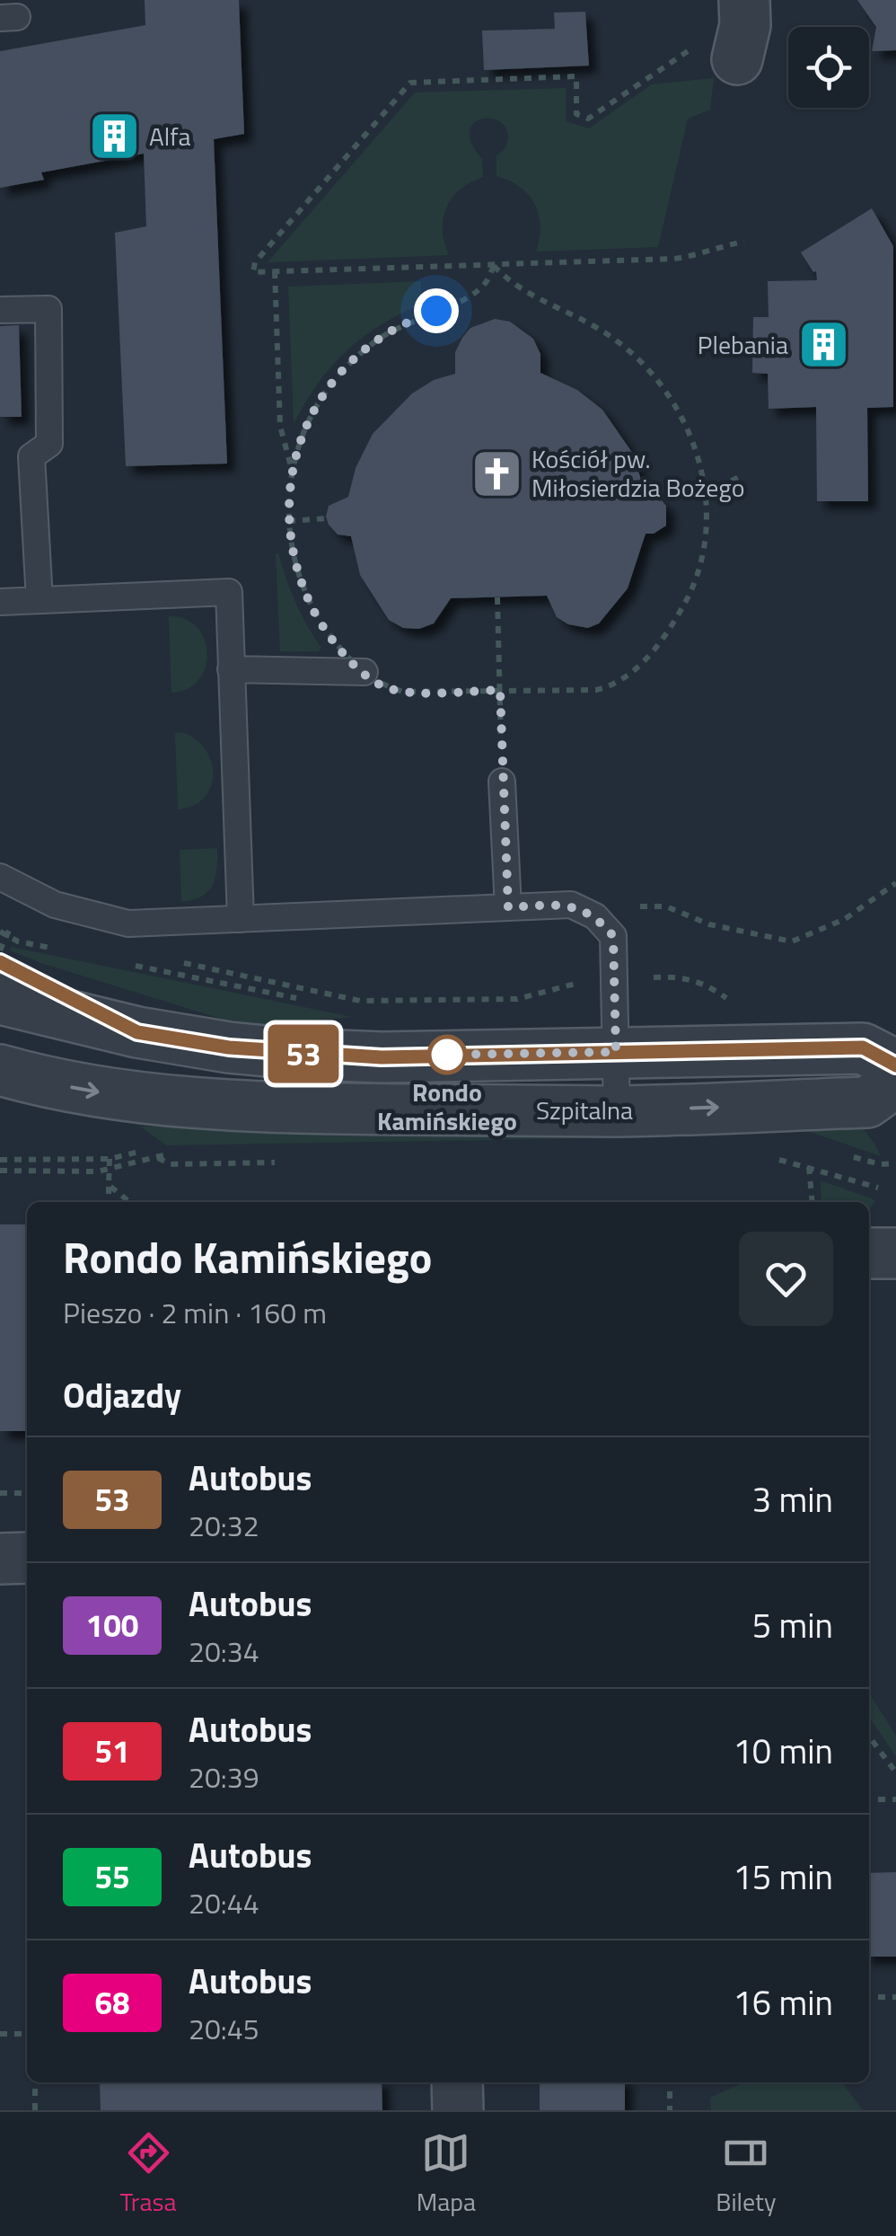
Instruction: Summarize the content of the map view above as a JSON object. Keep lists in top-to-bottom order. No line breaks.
{"streets":{"street":["Szpitalna"]},"places":{"building":["Alfa","Plebania"],"church":["Kościół pw. Miłosierdzia Bożego"],"other":["Rondo Kamińskiego"]},"lines":["bus line 53"],"page":{"on_map":"53","heading":[["Rondo Kamińskiego","Pieszo · 2 min · 160 m"],"Odjazdy"],"list":[{"mark":"53","name":"Autobus","note":"20:32","value":"3 min"},{"mark":"100","name":"Autobus","note":"20:34","value":"5 min"},{"mark":"51","name":"Autobus","note":"20:39","value":"10 min"},{"mark":"55","name":"Autobus","note":"20:44","value":"15 min"},{"mark":"68","name":"Autobus","note":"20:45","value":"16 min"}],"tabs":["Trasa","Mapa","Bilety"]}}
